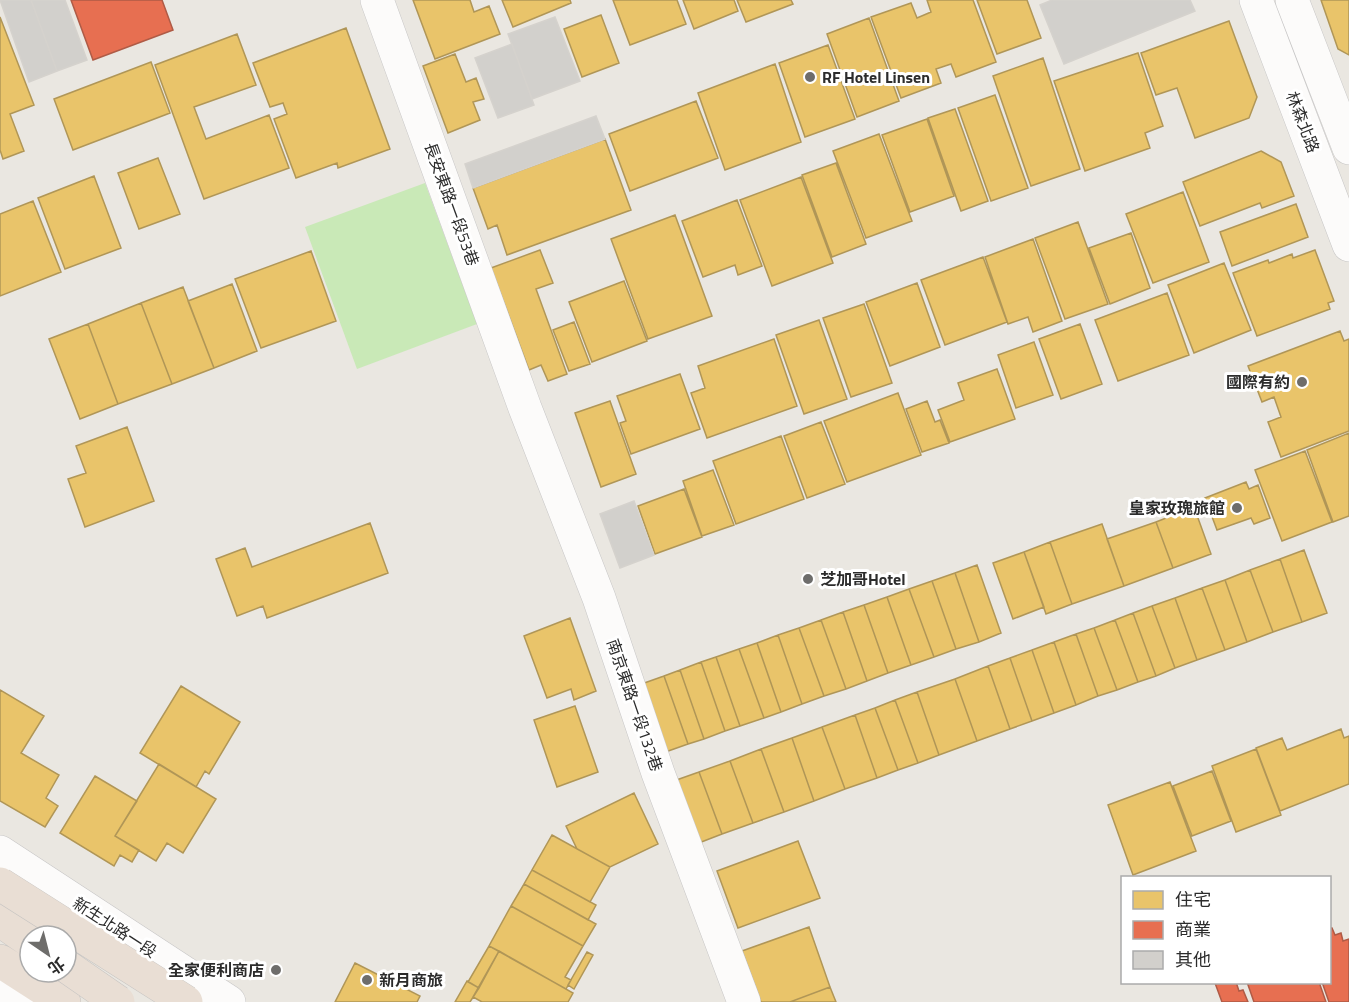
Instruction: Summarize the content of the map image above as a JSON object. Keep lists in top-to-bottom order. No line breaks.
{"streets":{"street":["林森北路","長安東路一段53巷","南京東路一段132巷","新生北路一段"]},"crossings":[["長安東路一段53巷","南京東路一段132巷"]],"places":["RF Hotel Linsen","國際有約","皇家玫瑰旅館","芝加哥Hotel","全家便利商店","新月商旅"],"legend":["住宅","商業","其他"],"north":"bottom right"}
